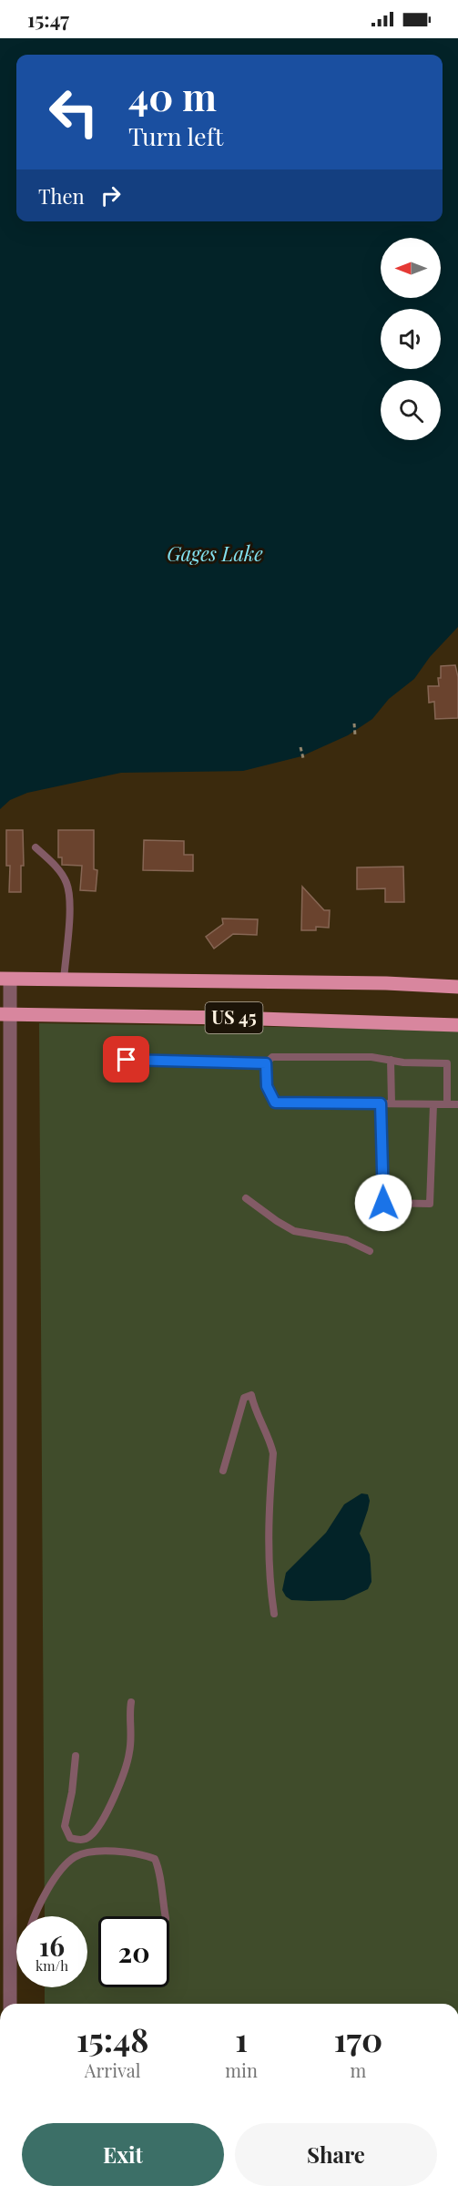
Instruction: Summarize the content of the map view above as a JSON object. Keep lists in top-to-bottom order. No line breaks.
{"streets":{"main road":["US 45"]},"water":["Gages Lake"],"north":"left","page":{"status":"15:47","turn":["40 m","Turn left"],"then":"Then","speed":"16 km/h","limit":"20","eta":["15:48","Arrival","1","min","170","m"],"buttons":["Exit","Share"]}}
